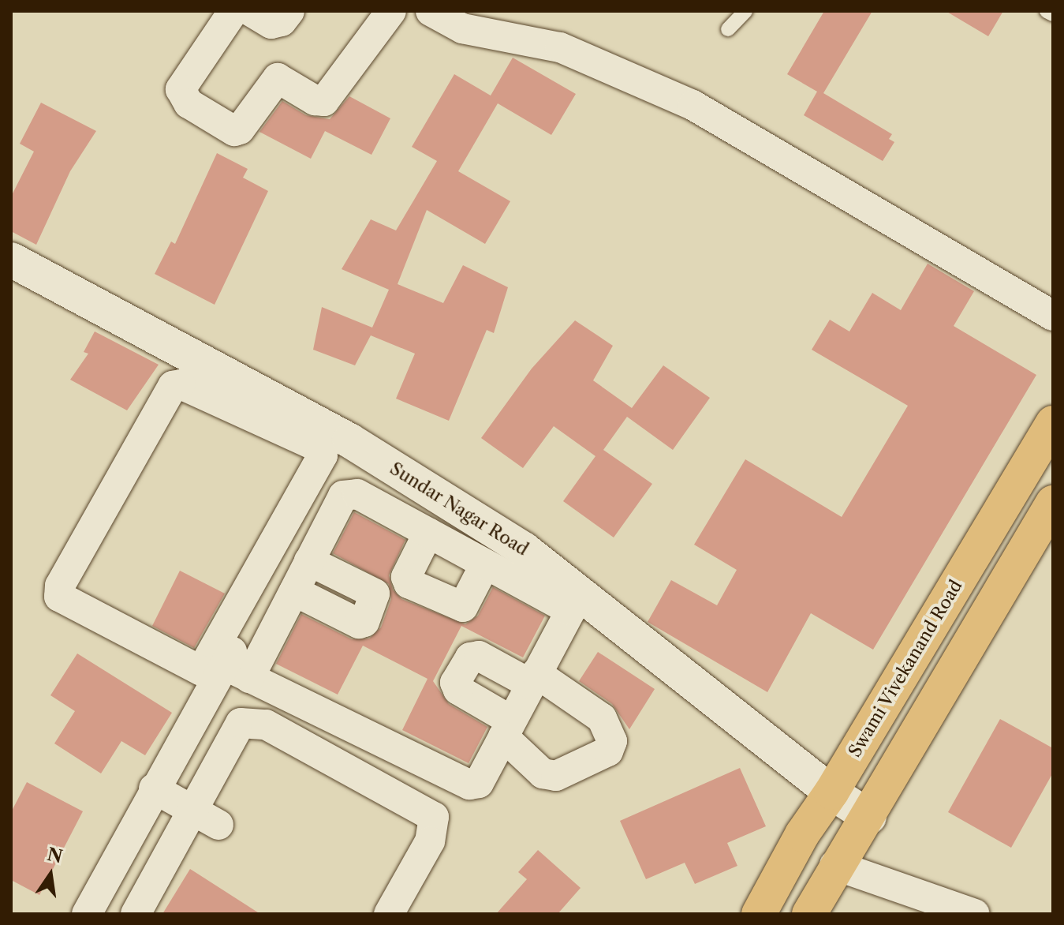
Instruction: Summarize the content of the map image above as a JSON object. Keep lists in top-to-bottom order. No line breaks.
{"streets":{"main road":["Swami Vivekanand Road"],"street":["Sundar Nagar Road"]},"crossings":[["Sundar Nagar Road","Swami Vivekanand Road"]],"north":"top"}
